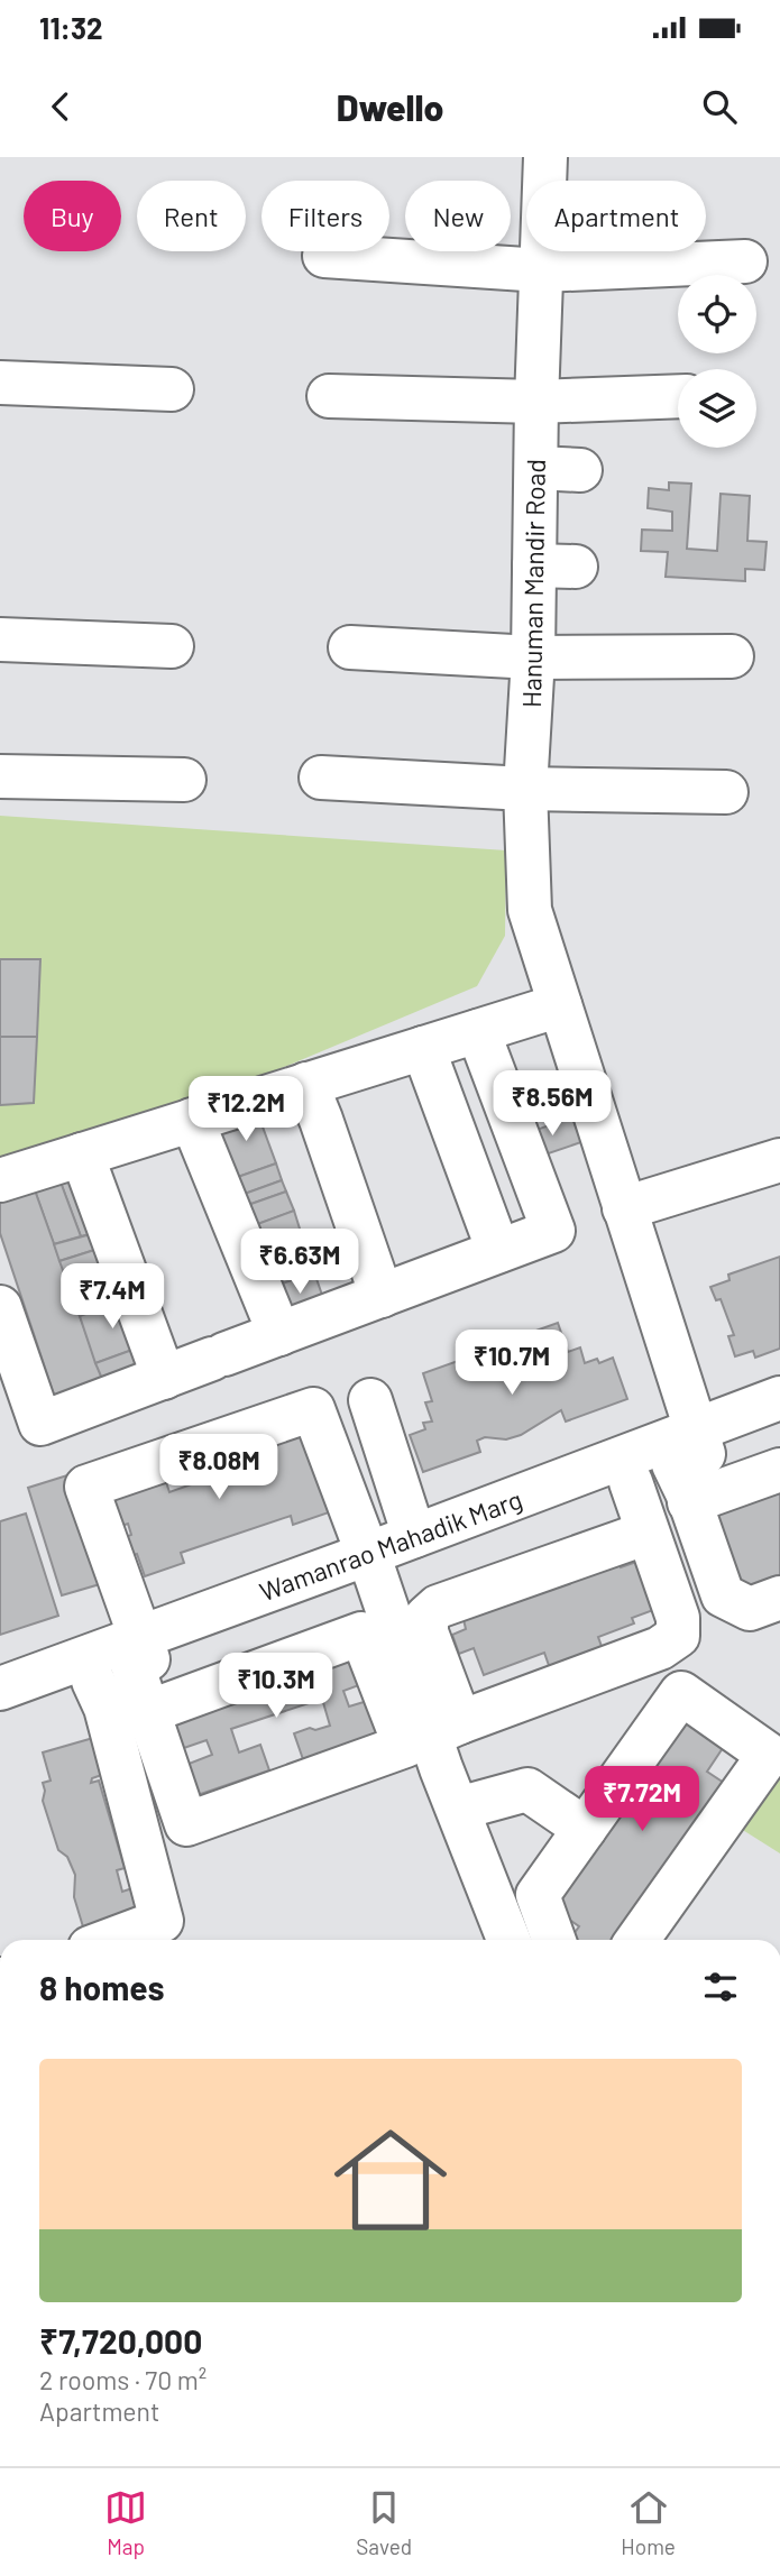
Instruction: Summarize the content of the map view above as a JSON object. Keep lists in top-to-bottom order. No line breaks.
{"streets":{"street":["Hanuman Mandir Road","Wamanrao Mahadik Marg"]},"crossings":[["Hanuman Mandir Road","Wamanrao Mahadik Marg"]],"page":{"status":"11:32","header":"Dwello","chip":["Buy","Rent","Filters","New","Apartment"],"price":["₹8.56M","₹12.2M","₹6.63M","₹7.4M","₹10.7M","₹8.08M","₹10.3M","₹7.72M"],"heading":"8 homes","list":[{"name":"₹7,720,000","note":"2 rooms · 70 m² · Apartment"}],"tabs":["Map","Saved","Home"]}}
